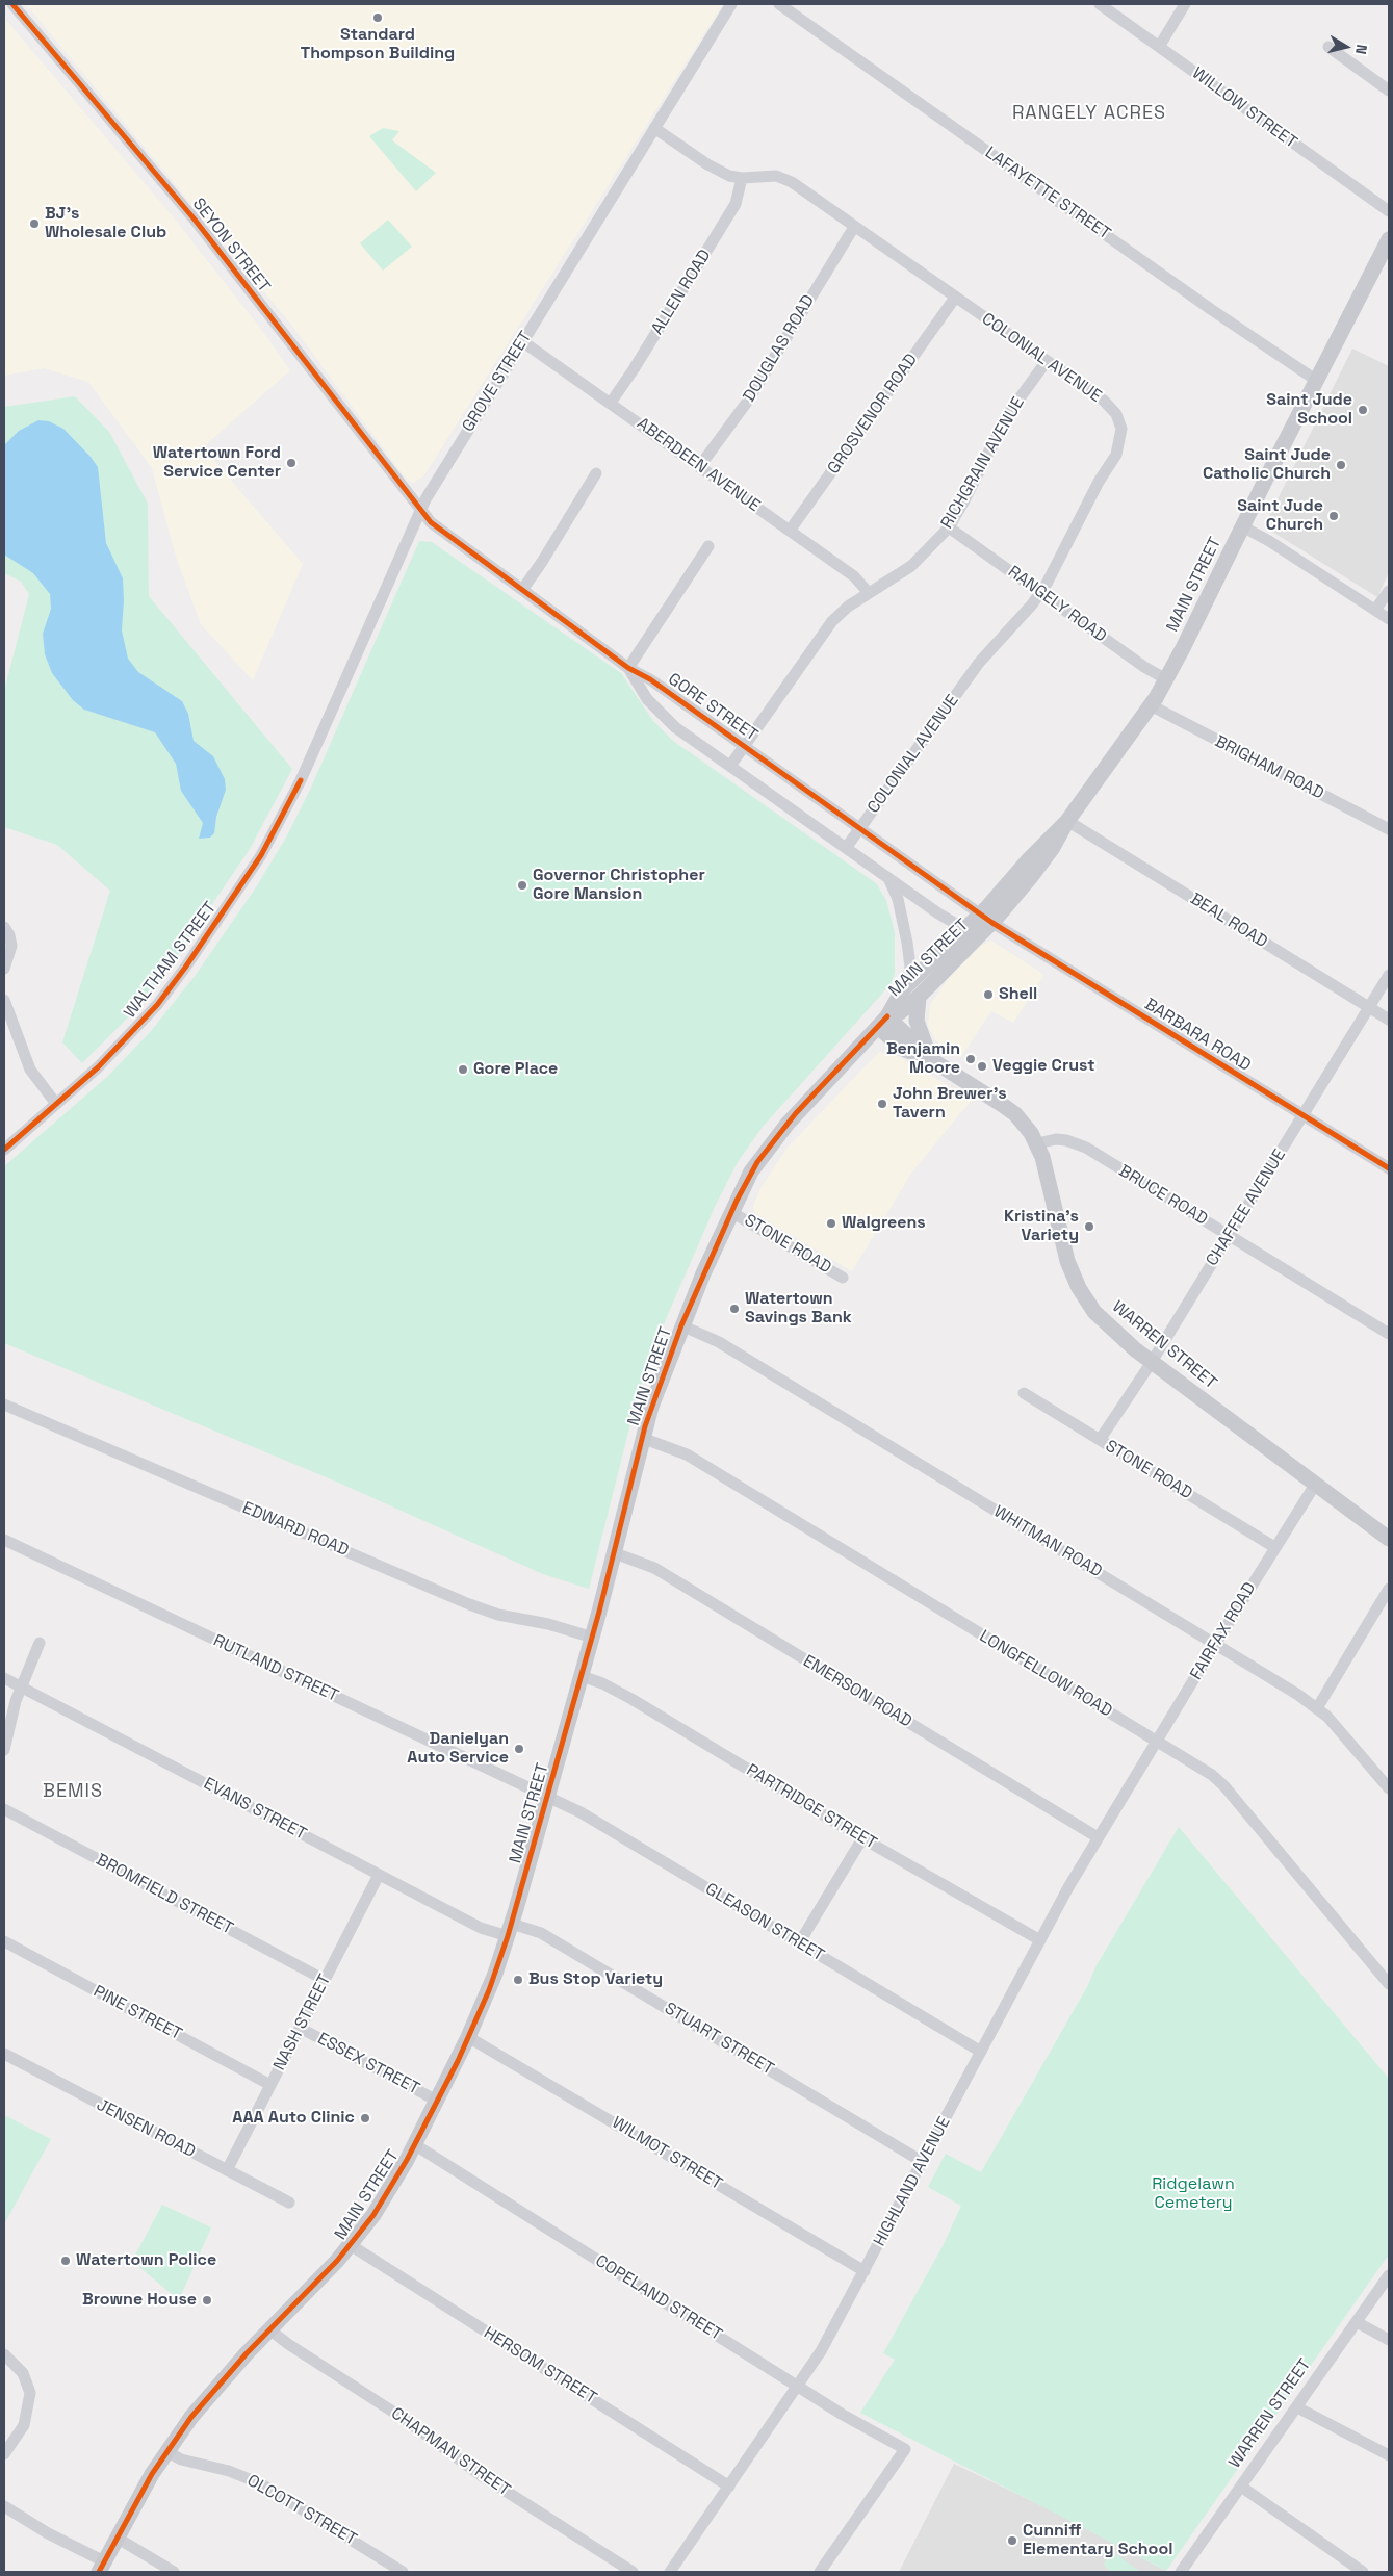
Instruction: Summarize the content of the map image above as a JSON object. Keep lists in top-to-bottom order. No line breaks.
{"streets":{"main road":["MAIN STREET","WARREN STREET"],"street":["WILLOW STREET","LAFAYETTE STREET","SEYON STREET","ALLEN ROAD","DOUGLAS ROAD","COLONIAL AVENUE","GROVE STREET","GROSVENOR ROAD","RICHGRAIN AVENUE","ABERDEEN AVENUE","RANGELY ROAD","GORE STREET","BRIGHAM ROAD","BEAL ROAD","WALTHAM STREET","BARBARA ROAD","BRUCE ROAD","CHAFFEE AVENUE","STONE ROAD","EDWARD ROAD","WHITMAN ROAD","FAIRFAX ROAD","RUTLAND STREET","LONGFELLOW ROAD","EMERSON ROAD","PARTRIDGE STREET","EVANS STREET","BROMFIELD STREET","GLEASON STREET","PINE STREET","NASH STREET","STUART STREET","ESSEX STREET","JENSEN ROAD","WILMOT STREET","HIGHLAND AVENUE","COPELAND STREET","HERSOM STREET","CHAPMAN STREET","OLCOTT STREET"]},"crossings":[["LAFAYETTE STREET","MAIN STREET"],["SEYON STREET","GROVE STREET"],["SEYON STREET","GORE STREET"],["ALLEN ROAD","COLONIAL AVENUE"],["ALLEN ROAD","ABERDEEN AVENUE"],["DOUGLAS ROAD","COLONIAL AVENUE"],["DOUGLAS ROAD","ABERDEEN AVENUE"],["COLONIAL AVENUE","GROVE STREET"],["COLONIAL AVENUE","GROSVENOR ROAD"],["COLONIAL AVENUE","RICHGRAIN AVENUE"],["COLONIAL AVENUE","RANGELY ROAD"],["COLONIAL AVENUE","GORE STREET"],["GROVE STREET","ABERDEEN AVENUE"],["GROVE STREET","GORE STREET"],["GROVE STREET","WALTHAM STREET"],["GROSVENOR ROAD","ABERDEEN AVENUE"],["RICHGRAIN AVENUE","ABERDEEN AVENUE"],["RICHGRAIN AVENUE","RANGELY ROAD"],["RICHGRAIN AVENUE","GORE STREET"],["MAIN STREET","RANGELY ROAD"],["MAIN STREET","GORE STREET"],["MAIN STREET","BRIGHAM ROAD"],["MAIN STREET","BEAL ROAD"],["MAIN STREET","BARBARA ROAD"],["MAIN STREET","STONE ROAD"],["MAIN STREET","WARREN STREET"],["MAIN STREET","EDWARD ROAD"],["MAIN STREET","WHITMAN ROAD"],["MAIN STREET","RUTLAND STREET"],["MAIN STREET","LONGFELLOW ROAD"],["MAIN STREET","EMERSON ROAD"],["MAIN STREET","PARTRIDGE STREET"],["MAIN STREET","EVANS STREET"],["MAIN STREET","GLEASON STREET"],["MAIN STREET","STUART STREET"],["MAIN STREET","ESSEX STREET"],["MAIN STREET","WILMOT STREET"],["MAIN STREET","COPELAND STREET"],["MAIN STREET","HERSOM STREET"],["MAIN STREET","CHAPMAN STREET"],["MAIN STREET","OLCOTT STREET"],["GORE STREET","BARBARA ROAD"],["BEAL ROAD","CHAFFEE AVENUE"],["BARBARA ROAD","CHAFFEE AVENUE"],["BRUCE ROAD","CHAFFEE AVENUE"],["BRUCE ROAD","WARREN STREET"],["CHAFFEE AVENUE","STONE ROAD"],["CHAFFEE AVENUE","WARREN STREET"],["STONE ROAD","FAIRFAX ROAD"],["WARREN STREET","FAIRFAX ROAD"],["WHITMAN ROAD","FAIRFAX ROAD"],["FAIRFAX ROAD","LONGFELLOW ROAD"],["FAIRFAX ROAD","HIGHLAND AVENUE"],["RUTLAND STREET","GLEASON STREET"],["EMERSON ROAD","HIGHLAND AVENUE"],["PARTRIDGE STREET","HIGHLAND AVENUE"],["EVANS STREET","NASH STREET"],["EVANS STREET","STUART STREET"],["BROMFIELD STREET","NASH STREET"],["GLEASON STREET","HIGHLAND AVENUE"],["PINE STREET","NASH STREET"],["NASH STREET","ESSEX STREET"],["NASH STREET","JENSEN ROAD"],["STUART STREET","HIGHLAND AVENUE"],["WILMOT STREET","HIGHLAND AVENUE"],["HIGHLAND AVENUE","COPELAND STREET"],["HIGHLAND AVENUE","HERSOM STREET"]],"districts":["RANGELY ACRES","BEMIS"],"parks":["Ridgelawn Cemetery"],"places":["Standard Thompson Building","BJ's Wholesale Club","Saint Jude School","Watertown Ford Service Center","Saint Jude Catholic Church","Saint Jude Church","Governor Christopher Gore Mansion","Shell","Benjamin Moore","Veggie Crust","Gore Place","John Brewer's Tavern","Walgreens","Kristina's Variety","Watertown Savings Bank","Danielyan Auto Service","Bus Stop Variety","AAA Auto Clinic","Watertown Police","Browne House","Cunniff Elementary School"],"north":"right"}
